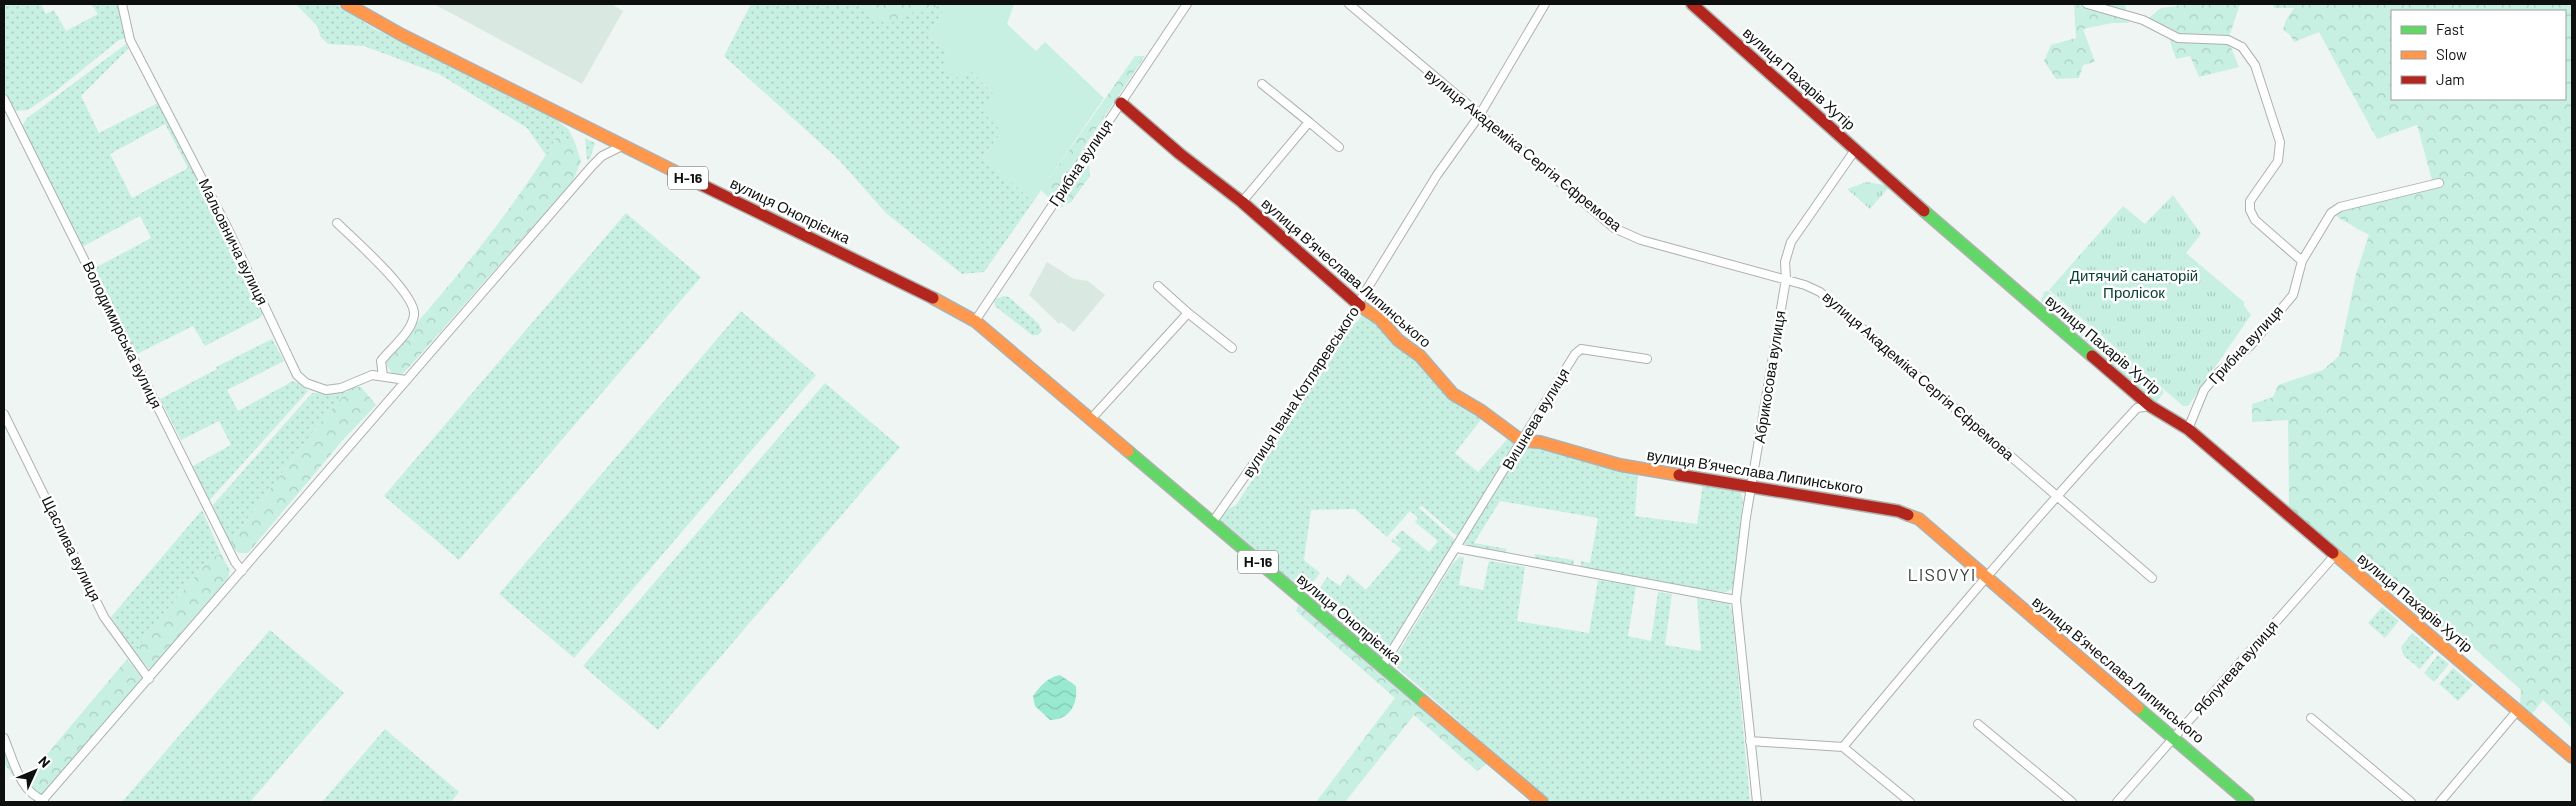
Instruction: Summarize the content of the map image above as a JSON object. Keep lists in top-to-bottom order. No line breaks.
{"streets":{"street":["вулиця Пахарів Хутір","вулиця Академіка Сергія Єфремова","Грибна вулиця","Н-16","вулиця Онопрієнка","Мальовнича вулиця","вулиця Вʼячеслава Липинського","Володимирська вулиця","Абрикосова вулиця","вулиця Івана Котляревського","Вишнева вулиця","Щаслива вулиця","Яблунева вулиця"]},"crossings":[["вулиця Пахарів Хутір","Грибна вулиця"],["вулиця Пахарів Хутір","Абрикосова вулиця"],["вулиця Пахарів Хутір","Яблунева вулиця"],["вулиця Академіка Сергія Єфремова","Абрикосова вулиця"],["вулиця Академіка Сергія Єфремова","вулиця Івана Котляревського"],["Грибна вулиця","вулиця Онопрієнка"],["Грибна вулиця","вулиця Вʼячеслава Липинського"],["вулиця Онопрієнка","вулиця Івана Котляревського"],["вулиця Онопрієнка","Вишнева вулиця"],["вулиця Вʼячеслава Липинського","Абрикосова вулиця"],["вулиця Вʼячеслава Липинського","вулиця Івана Котляревського"],["вулиця Вʼячеслава Липинського","Вишнева вулиця"],["вулиця Вʼячеслава Липинського","Яблунева вулиця"]],"districts":["LISOVYI"],"parks":["Дитячий санаторій Пролісок"],"legend":["Fast","Slow","Jam"],"north":"top right"}
